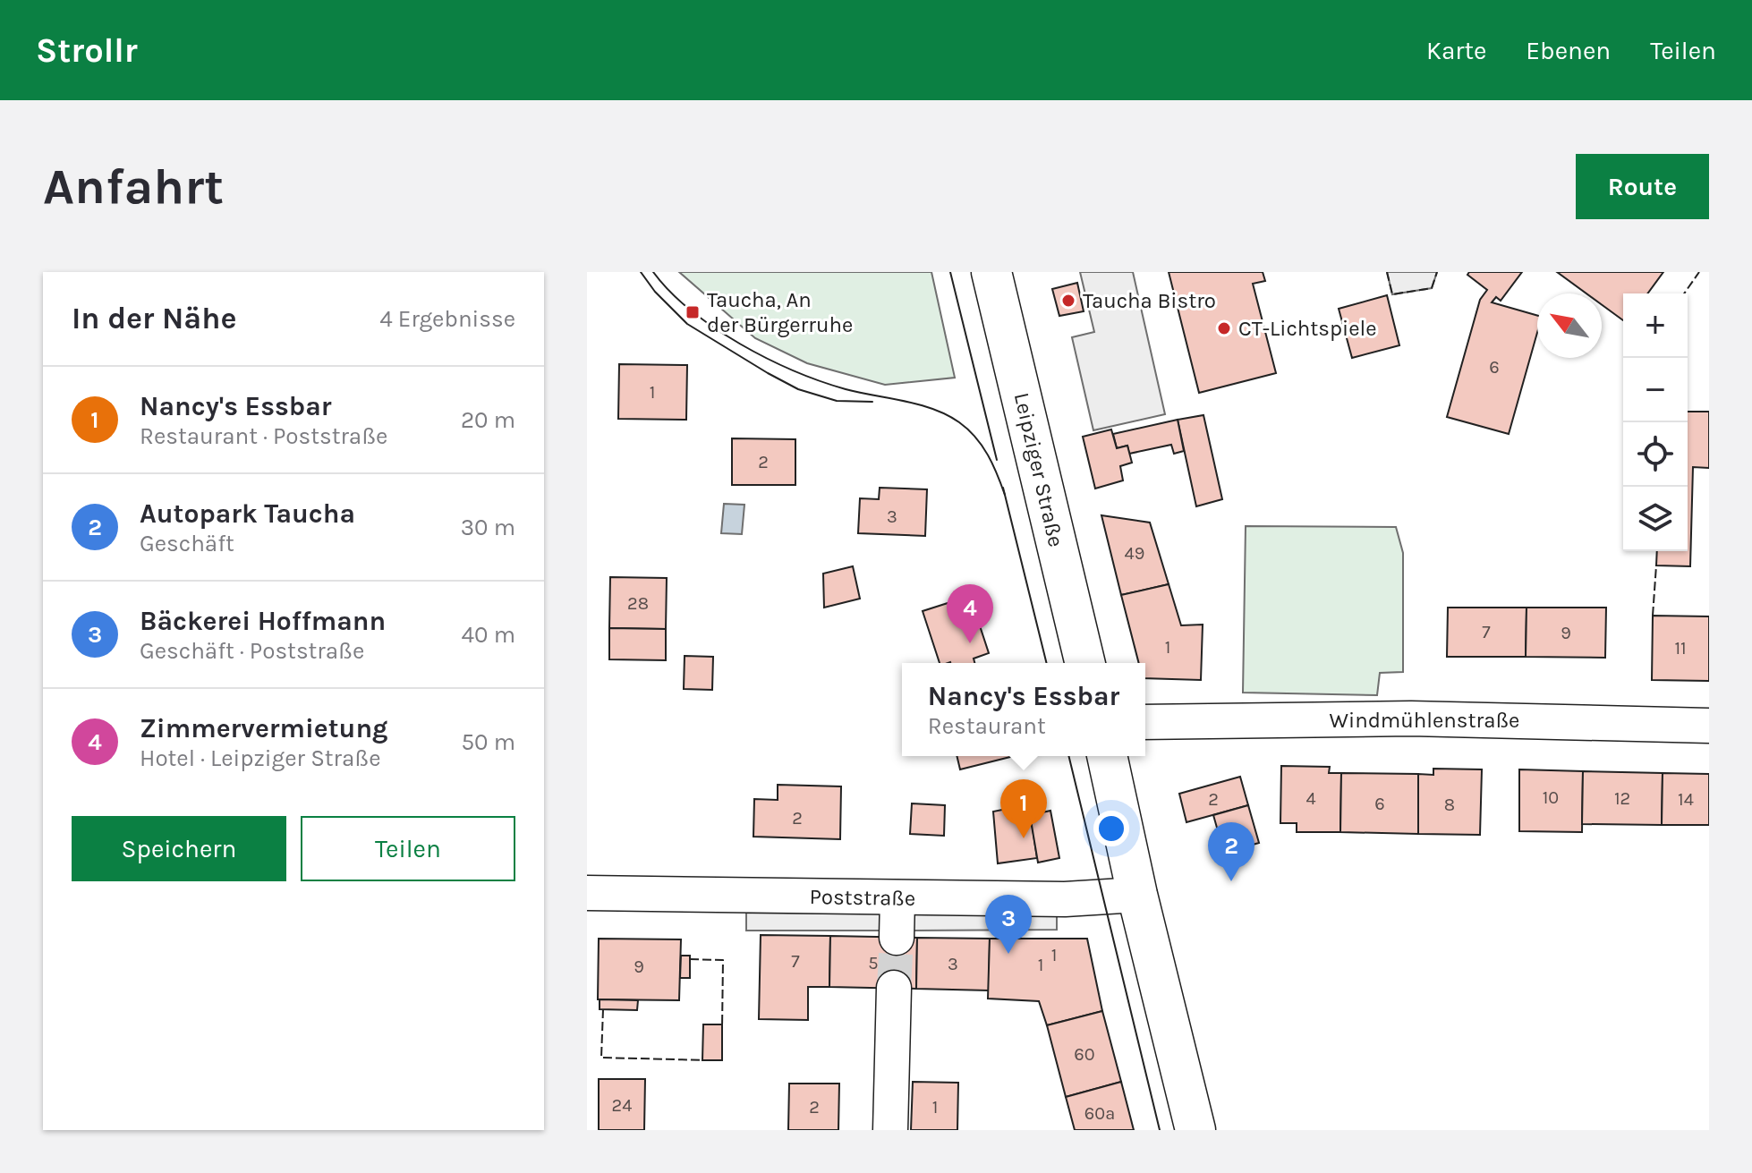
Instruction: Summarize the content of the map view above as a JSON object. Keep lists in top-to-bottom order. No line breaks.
{"streets":{"main road":["Leipziger Straße"],"street":["Windmühlenstraße","Poststraße"]},"places":{"other":["Taucha Bistro","CT-Lichtspiele"],"transit":["Taucha, An der Bürgerruhe"]},"house_numbers":["6","1","2","3","49","28","7","9","1","11","10","4","12","2","14","6","8","2","1","7","5","3","1","9","60","24","2","1","60a"],"north":"top left","page":{"header":"Strollr","nav":["Karte","Ebenen","Teilen"],"buttons":["Route",["Speichern","Teilen"]],"title":"Anfahrt","heading":["In der Nähe","4 Ergebnisse"],"map_buttons":["+","−"],"list":[{"mark":"1","name":"Nancy's Essbar","note":"Restaurant · Poststraße","value":"20 m"},{"mark":"2","name":"Autopark Taucha","note":"Geschäft","value":"30 m"},{"mark":"3","name":"Bäckerei Hoffmann","note":"Geschäft · Poststraße","value":"40 m"},{"mark":"4","name":"Zimmervermietung","note":"Hotel · Leipziger Straße","value":"50 m"}],"pins":["4","1","2","3"],"popup":["Nancy's Essbar","Restaurant"]}}
